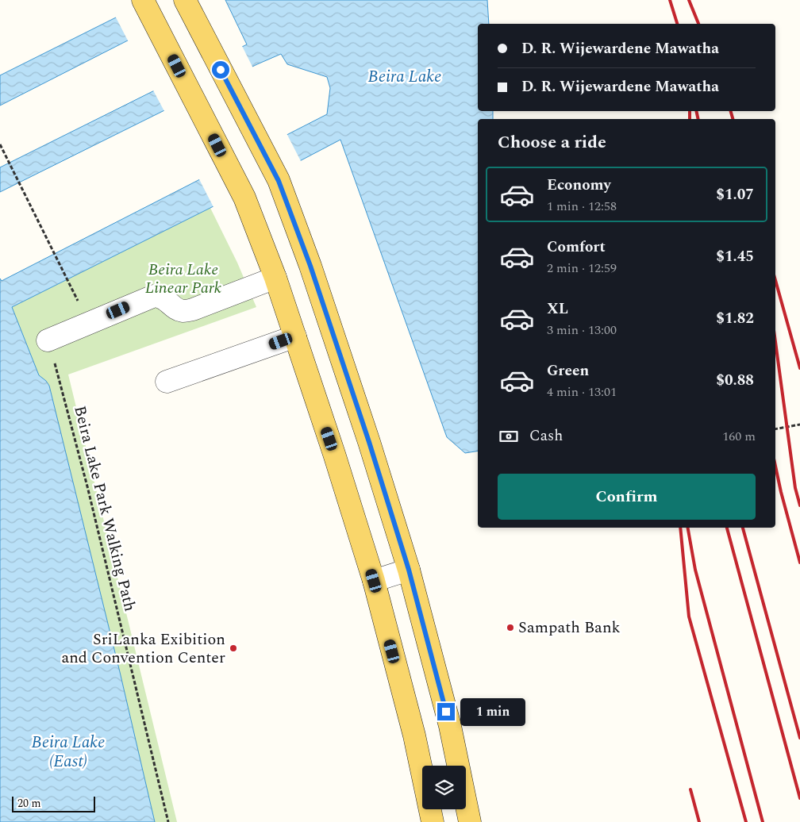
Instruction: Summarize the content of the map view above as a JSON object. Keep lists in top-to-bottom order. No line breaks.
{"streets":{"path":["Beira Lake Park Walking Path"]},"water":["Beira Lake","Beira Lake (East)"],"parks":["Beira Lake Linear Park"],"places":["Sampath Bank","SriLanka Exibition and Convention Center"],"scale_bar":"20 m","page":{"banner":["D. R. Wijewardene Mawatha","D. R. Wijewardene Mawatha"],"heading":"Choose a ride","list":[{"name":"Economy","note":"1 min · 12:58","value":"$1.07"},{"name":"Comfort","note":"2 min · 12:59","value":"$1.45"},{"name":"XL","note":"3 min · 13:00","value":"$1.82"},{"name":"Green","note":"4 min · 13:01","value":"$0.88"}],"pay":["Cash","160 m"],"buttons":"Confirm","bubble":"1 min","scale":"20 m"}}
